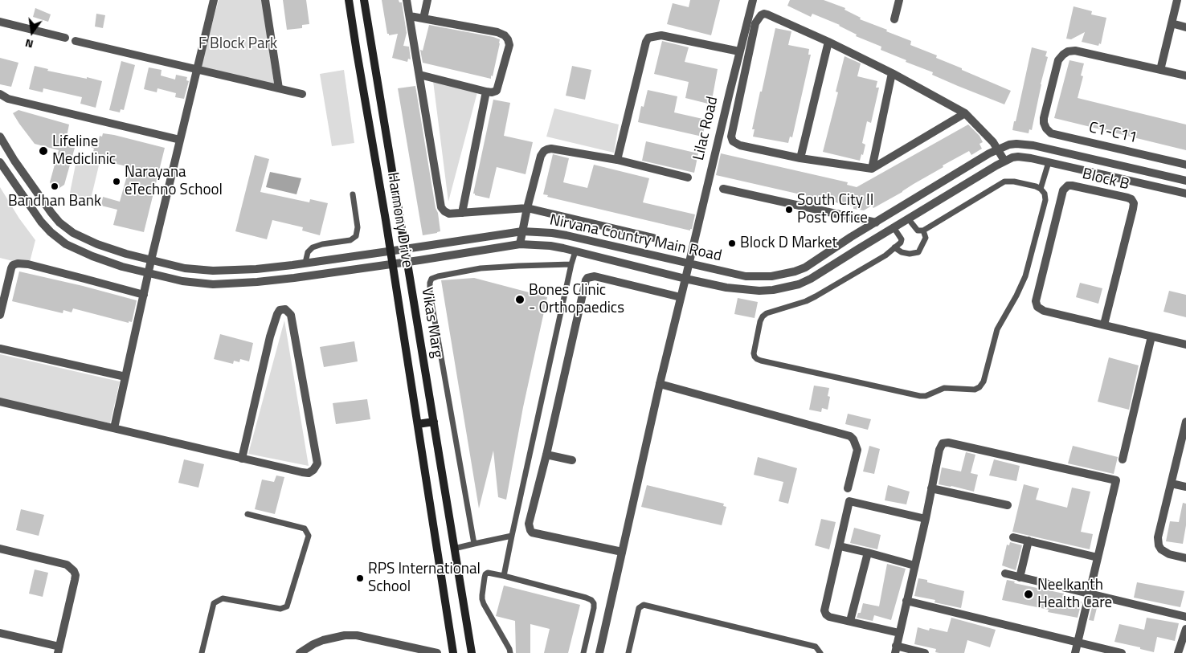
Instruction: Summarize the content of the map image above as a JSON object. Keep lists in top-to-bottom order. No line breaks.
{"streets":{"main road":["Harmony Drive","Vikas Marg"],"street":["Lilac Road","C1-C11","Block B","Nirvana Country Main Road"]},"crossings":[["Lilac Road","Nirvana Country Main Road"],["Harmony Drive","Nirvana Country Main Road"],["Nirvana Country Main Road","Vikas Marg"]],"parks":["F Block Park"],"places":["Lifeline Mediclinic","Narayana eTechno School","Bandhan Bank","South City II Post Office","Block D Market","Bones Clinic - Orthopaedics","RPS International School","Neelkanth Health Care"],"north":"bottom"}
